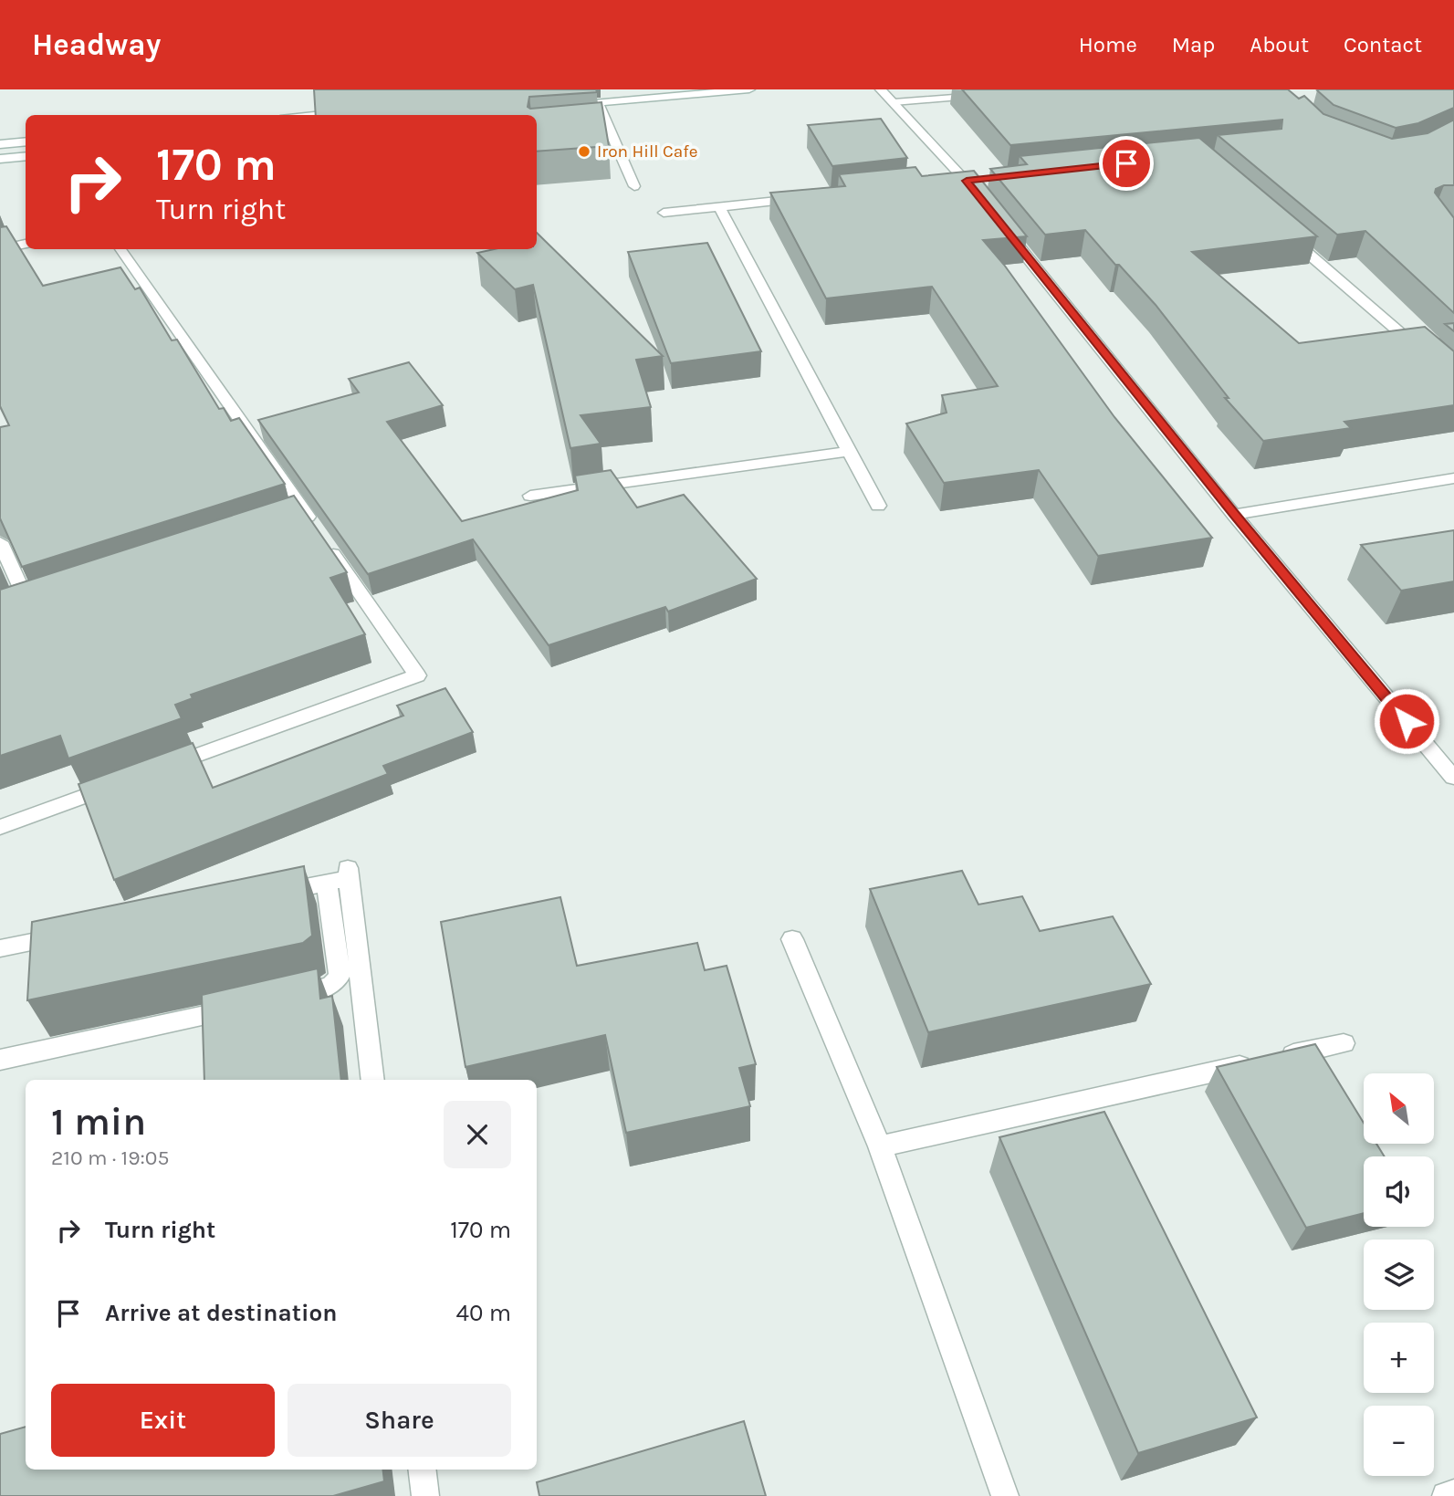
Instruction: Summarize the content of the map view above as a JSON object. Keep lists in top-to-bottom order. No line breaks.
{"places":["Iron Hill Cafe"],"north":"top left","page":{"header":"Headway","nav":["Home","Map","About","Contact"],"turn":["170 m","Turn right"],"map_buttons":["+","−"],"heading":["1 min","210 m · 19:05"],"list":[{"name":"Turn right","value":"170 m"},{"name":"Arrive at destination","value":"40 m"}],"buttons":["Exit","Share"]}}
